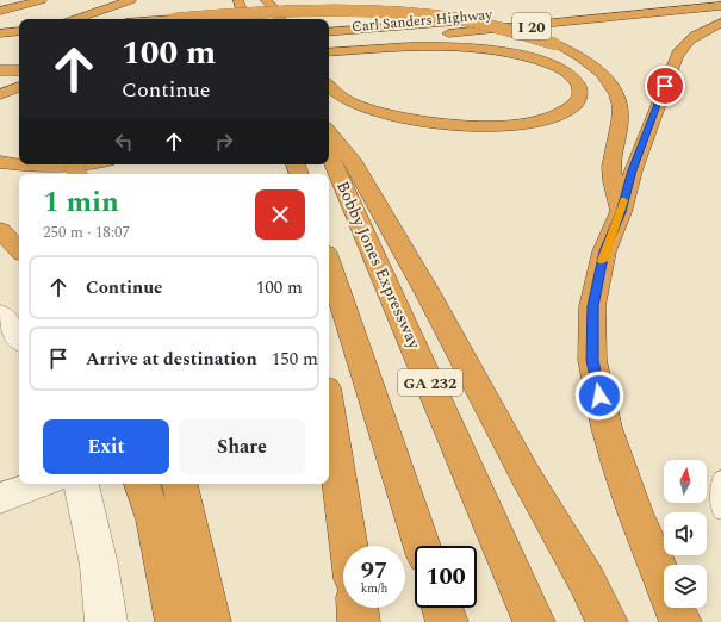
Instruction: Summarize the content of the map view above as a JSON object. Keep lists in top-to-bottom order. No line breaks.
{"streets":{"highway":["Carl Sanders Highway","I 20","Bobby Jones Expressway","GA 232"]},"north":"top","page":{"turn":["100 m","Continue"],"heading":["1 min","250 m · 18:07"],"list":[{"name":"Continue","value":"100 m"},{"name":"Arrive at destination","value":"150 m"}],"buttons":["Exit","Share"],"speed":"97 km/h","limit":"100"}}
